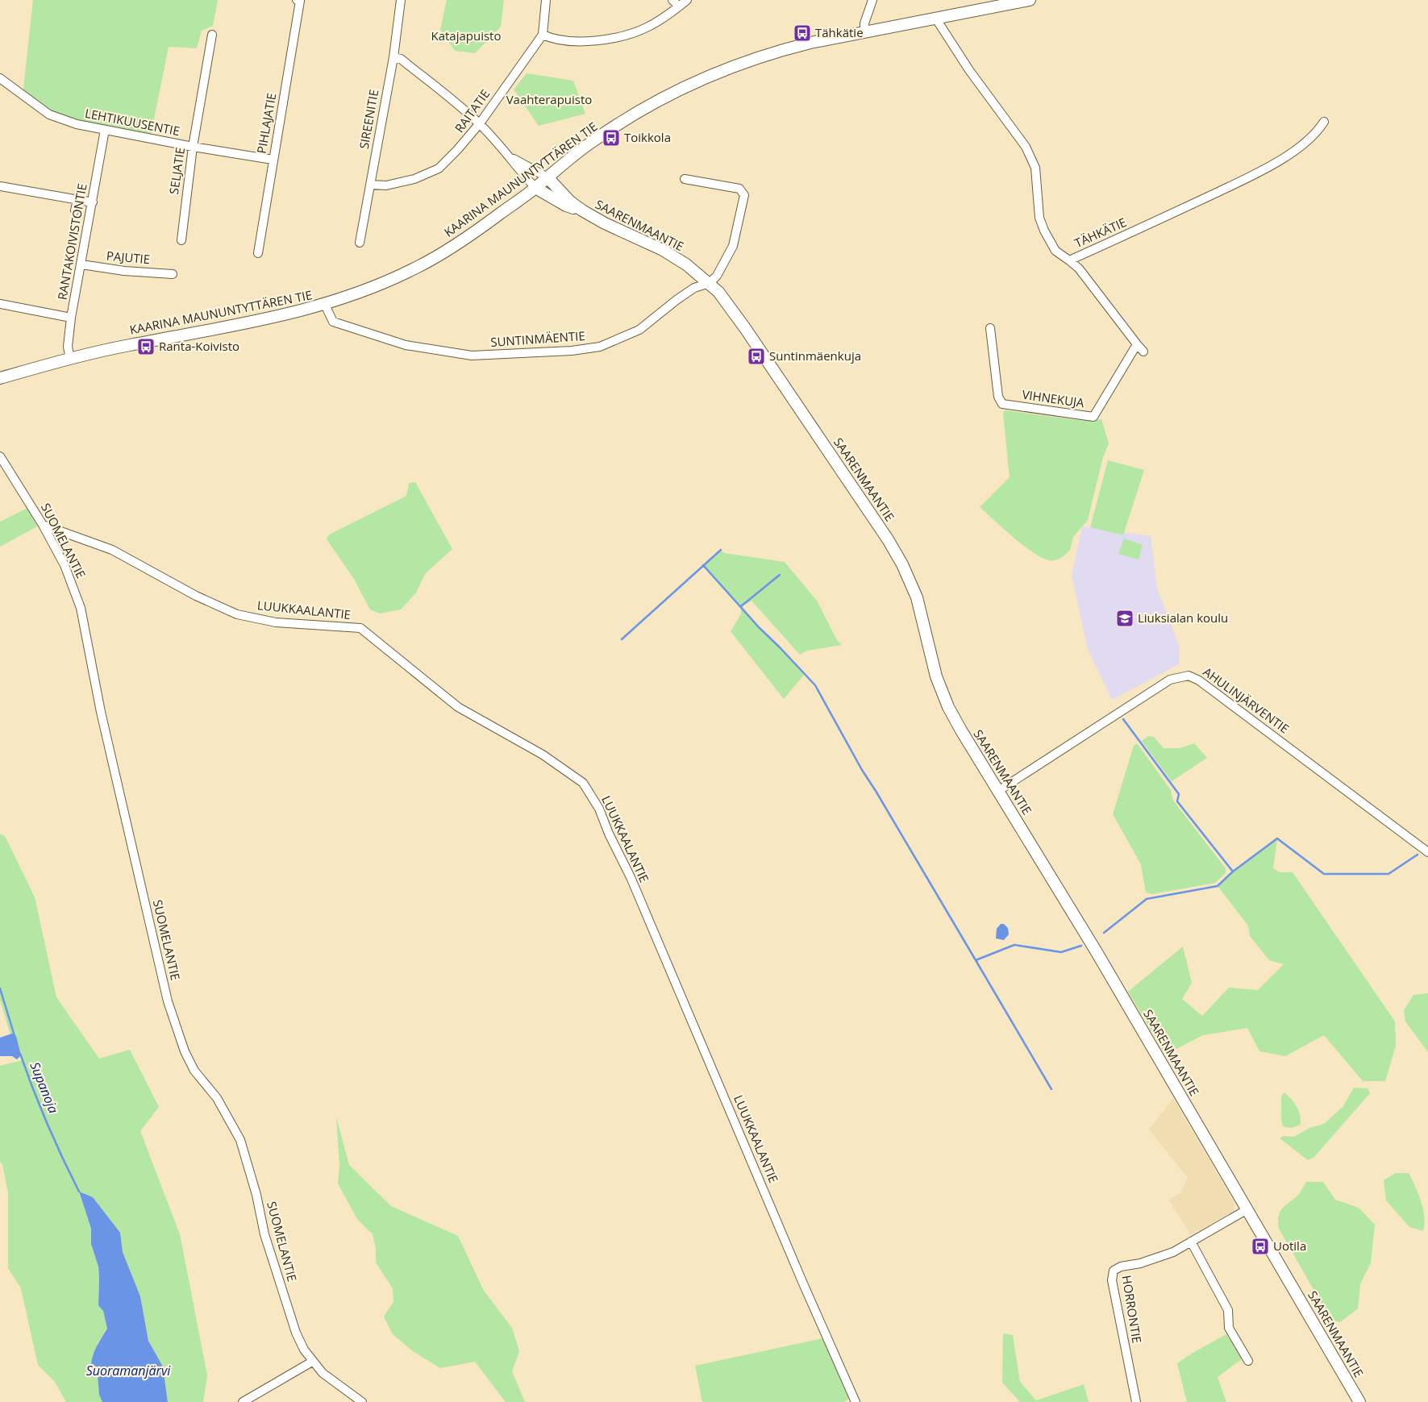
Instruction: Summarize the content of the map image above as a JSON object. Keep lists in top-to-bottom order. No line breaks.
{"streets":{"street":["RAITATIE","SIREENITIE","LEHTIKUUSENTIE","PIHLAJATIE","SELJATIE","KAARINA MAUNUNTYTTÄREN TIE","SAARENMAANTIE","TÄHKÄTIE","RANTAKOIVISTONTIE","PAJUTIE","SUNTINMÄENTIE","VIHNEKUJA","SUOMELANTIE","LUUKKAALANTIE","AHULINJÄRVENTIE","HORRONTIE"]},"crossings":[["RAITATIE","SIREENITIE"],["LEHTIKUUSENTIE","PIHLAJATIE"],["LEHTIKUUSENTIE","SELJATIE"],["LEHTIKUUSENTIE","RANTAKOIVISTONTIE"],["KAARINA MAUNUNTYTTÄREN TIE","SAARENMAANTIE"],["KAARINA MAUNUNTYTTÄREN TIE","TÄHKÄTIE"],["KAARINA MAUNUNTYTTÄREN TIE","RANTAKOIVISTONTIE"],["KAARINA MAUNUNTYTTÄREN TIE","SUNTINMÄENTIE"],["SAARENMAANTIE","SUNTINMÄENTIE"],["SAARENMAANTIE","AHULINJÄRVENTIE"],["SAARENMAANTIE","HORRONTIE"],["RANTAKOIVISTONTIE","PAJUTIE"],["SUOMELANTIE","LUUKKAALANTIE"]],"water":["Supanoja","Suoramanjärvi"],"parks":["Katajapuisto","Vaahterapuisto"],"places":{"bus stop":["Tähkätie","Toikkola","Ranta-Koivisto","Suntinmäenkuja","Uotila"],"school or university":["Liuksialan koulu"]}}
